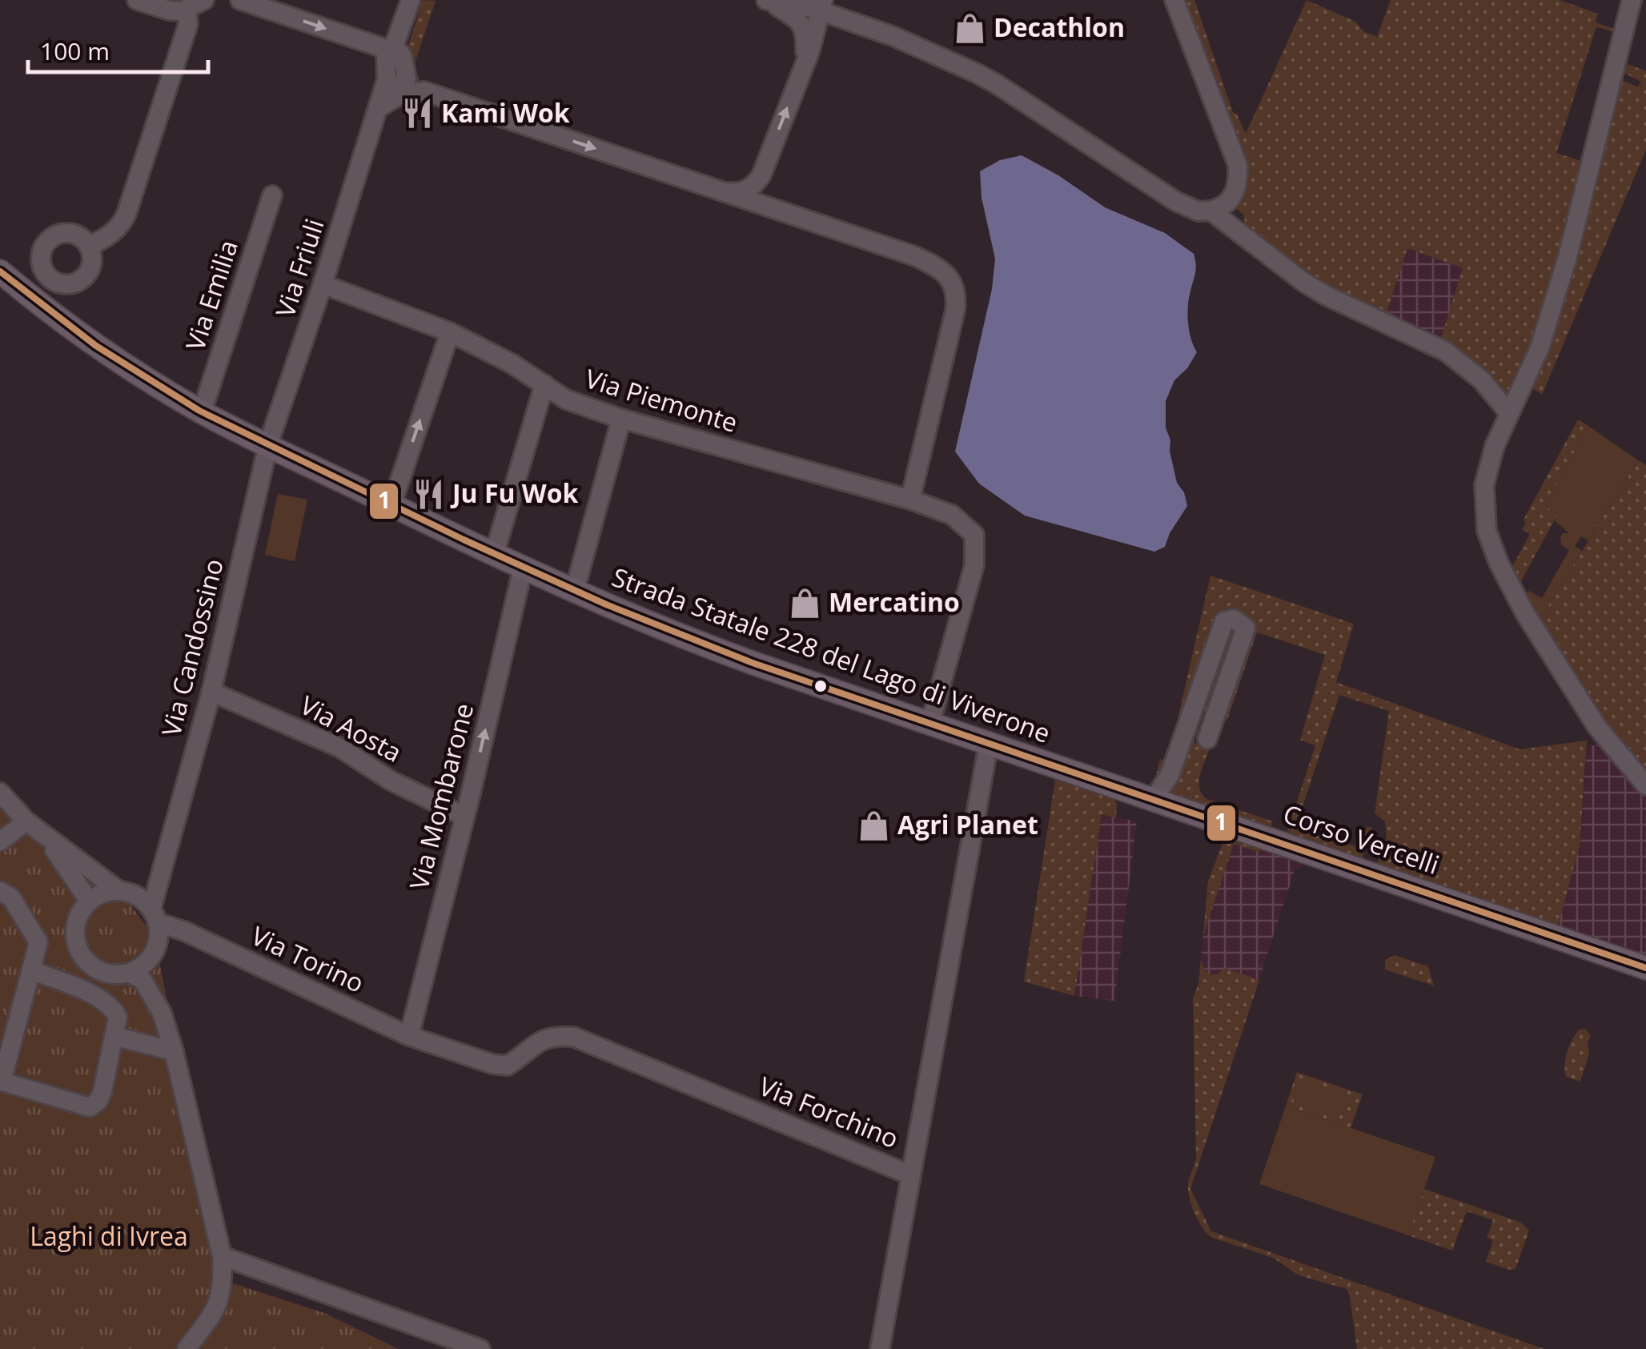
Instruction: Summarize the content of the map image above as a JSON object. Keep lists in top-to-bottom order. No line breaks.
{"streets":{"main road":["Strada Statale 228 del Lago di Viverone","Corso Vercelli"],"street":["Via Friuli","Via Emilia","Via Piemonte","Via Candossino","Via Aosta","Via Mombarone","Via Torino","Via Forchino"]},"crossings":[["Via Friuli","Via Piemonte"],["Via Friuli","Via Candossino"],["Via Friuli","Strada Statale 228 del Lago di Viverone"],["Via Emilia","Strada Statale 228 del Lago di Viverone"],["Via Piemonte","Strada Statale 228 del Lago di Viverone"],["Via Candossino","Strada Statale 228 del Lago di Viverone"],["Via Candossino","Via Aosta"],["Via Candossino","Via Torino"],["Strada Statale 228 del Lago di Viverone","Via Mombarone"],["Strada Statale 228 del Lago di Viverone","Corso Vercelli"],["Strada Statale 228 del Lago di Viverone","Via Forchino"],["Via Aosta","Via Mombarone"],["Via Mombarone","Via Torino"],["Via Mombarone","Via Forchino"],["Via Torino","Via Forchino"]],"one_way":["Via Mombarone"],"parks":["Laghi di Ivrea"],"places":{"shop":["Decathlon","Mercatino","Agri Planet"],"restaurant":["Kami Wok","Ju Fu Wok"]},"lines":["transit line 1"],"scale_bar":"100 m"}
